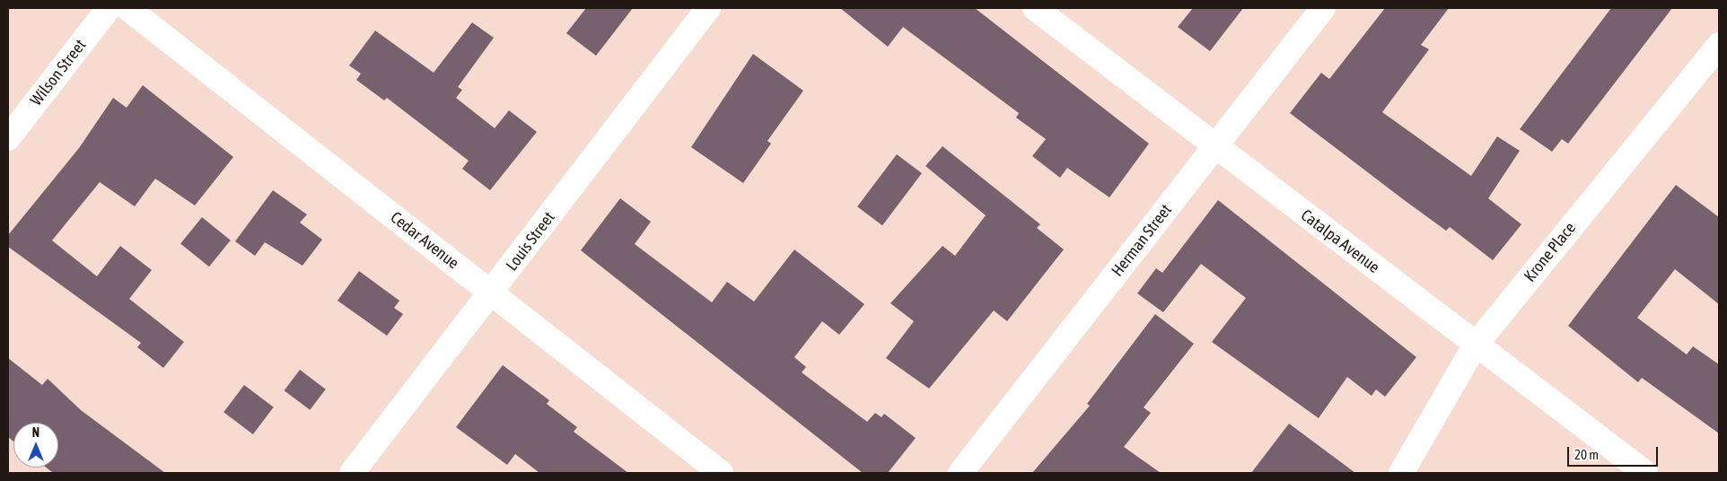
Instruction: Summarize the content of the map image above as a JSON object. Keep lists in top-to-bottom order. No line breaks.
{"streets":{"street":["Wilson Street","Cedar Avenue","Herman Street","Louis Street","Catalpa Avenue","Krone Place"]},"crossings":[["Cedar Avenue","Louis Street"],["Herman Street","Catalpa Avenue"],["Catalpa Avenue","Krone Place"]],"scale_bar":"20 m","north":"top"}
